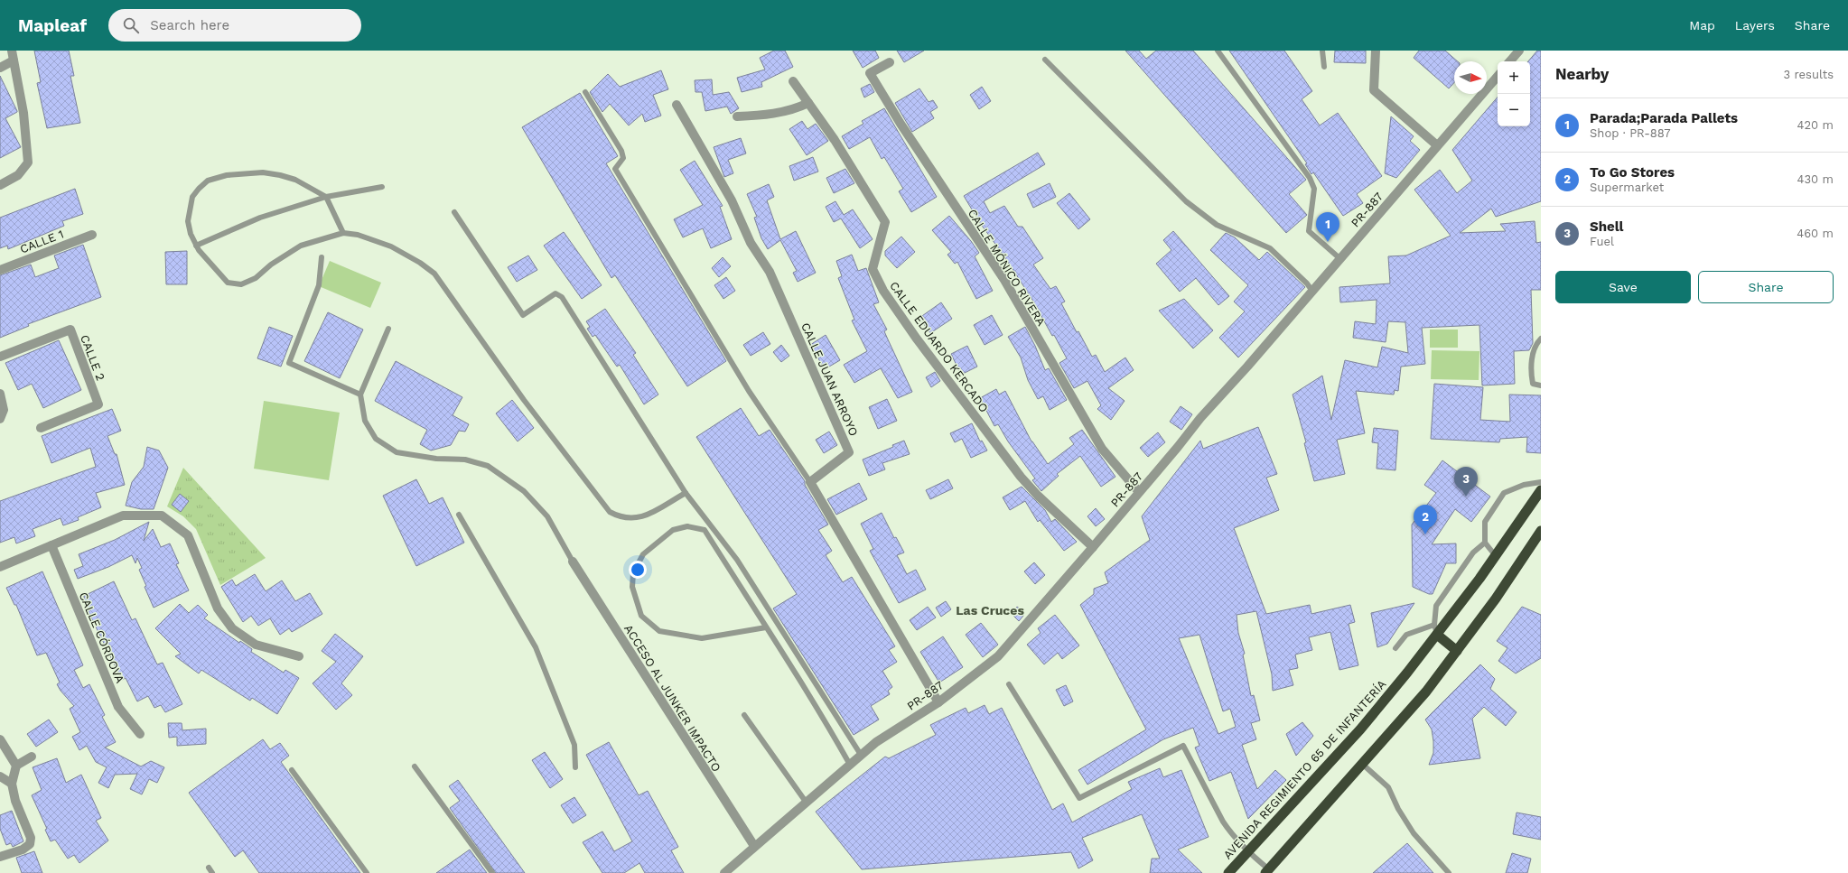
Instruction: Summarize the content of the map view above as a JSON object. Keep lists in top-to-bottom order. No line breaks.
{"streets":{"highway":["AVENIDA REGIMIENTO 65 DE INFANTERÍA"],"street":["PR-887","CALLE 1","CALLE MÓNICO RIVERA","CALLE EDUARDO KERCADO","CALLE 2","CALLE JUAN ARROYO","CALLE CÓRDOVA","ACCESO AL JUNKER IMPACTO"]},"crossings":[["PR-887","CALLE MÓNICO RIVERA"],["PR-887","CALLE EDUARDO KERCADO"],["PR-887","ACCESO AL JUNKER IMPACTO"]],"districts":["Las Cruces"],"north":"right","page":{"header":"Mapleaf","search":"Search here","nav":["Map","Layers","Share"],"heading":["Nearby","3 results"],"map_buttons":["+","−"],"list":[{"mark":"1","name":"Parada;Parada Pallets","note":"Shop · PR-887","value":"420 m"},{"mark":"2","name":"To Go Stores","note":"Supermarket","value":"430 m"},{"mark":"3","name":"Shell","note":"Fuel","value":"460 m"}],"pins":["1","3","2"],"buttons":["Save","Share"]}}
